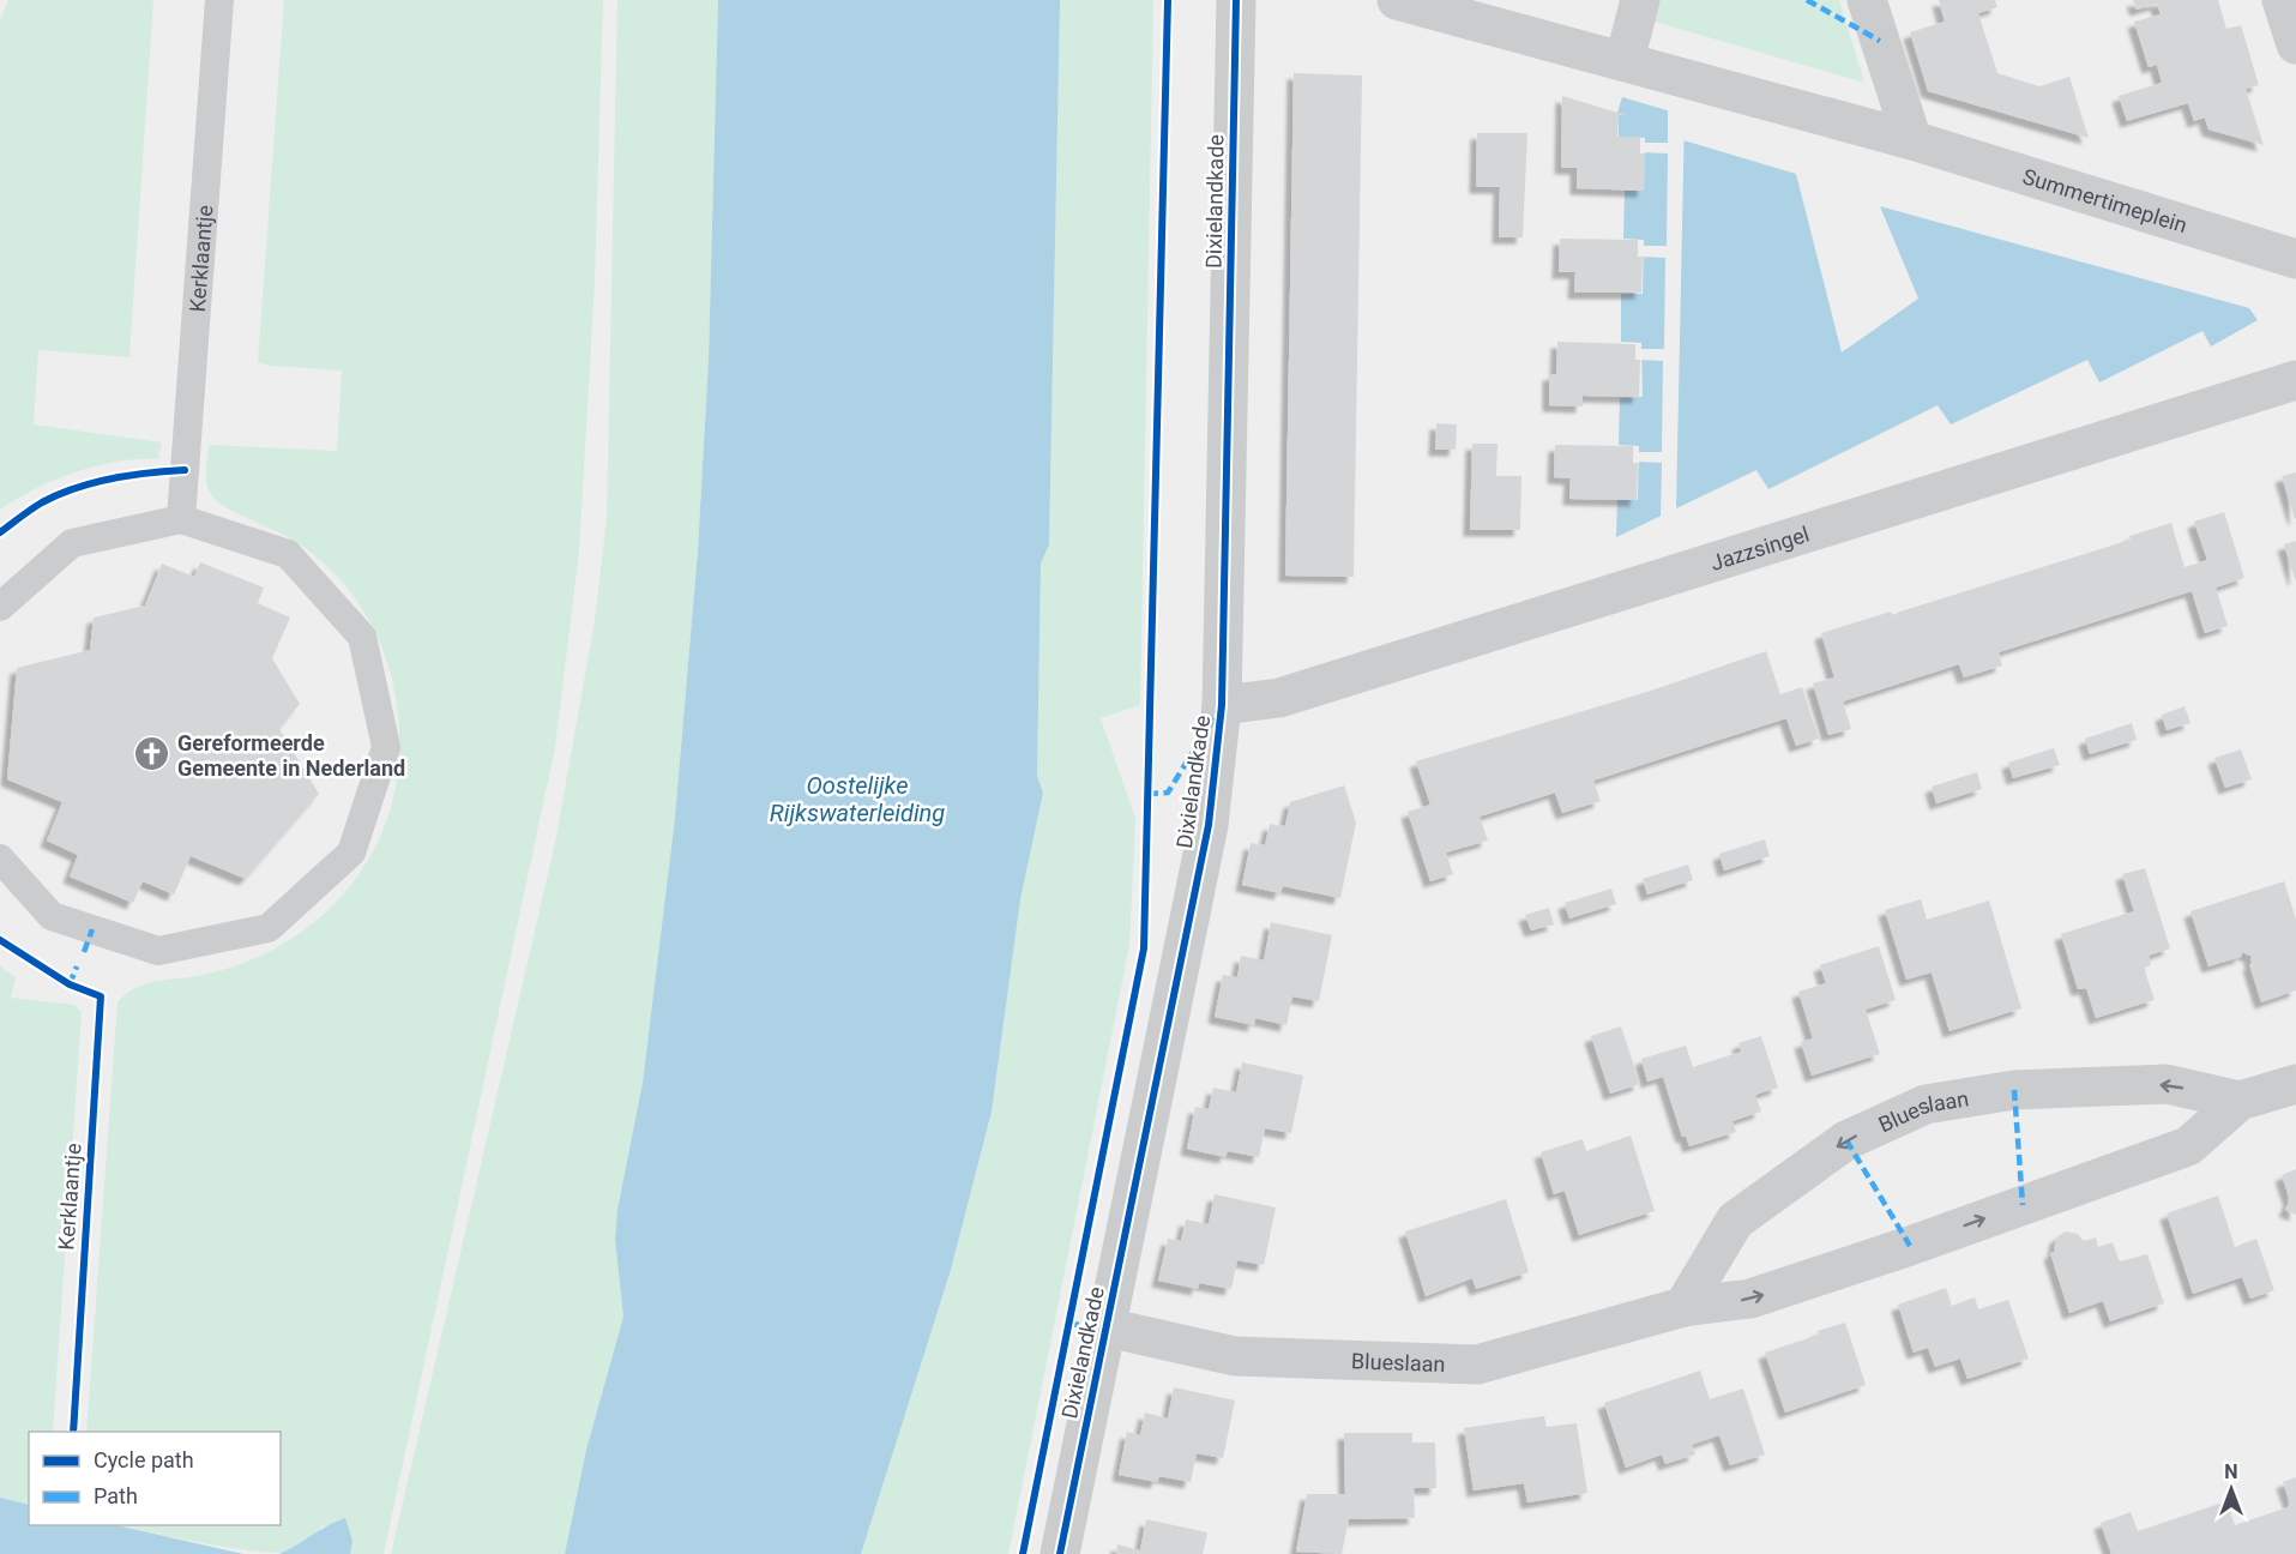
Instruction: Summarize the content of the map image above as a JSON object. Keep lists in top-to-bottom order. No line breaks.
{"streets":{"street":["Summertimeplein","Dixielandkade","Jazzsingel","Blueslaan"],"lane":["Kerklaantje"]},"crossings":[["Dixielandkade","Jazzsingel"],["Dixielandkade","Blueslaan"]],"water":["Oostelijke Rijkswaterleiding"],"places":{"church":["Gereformeerde Gemeente in Nederland"]},"legend":["Cycle path","Path"],"north":"top"}
